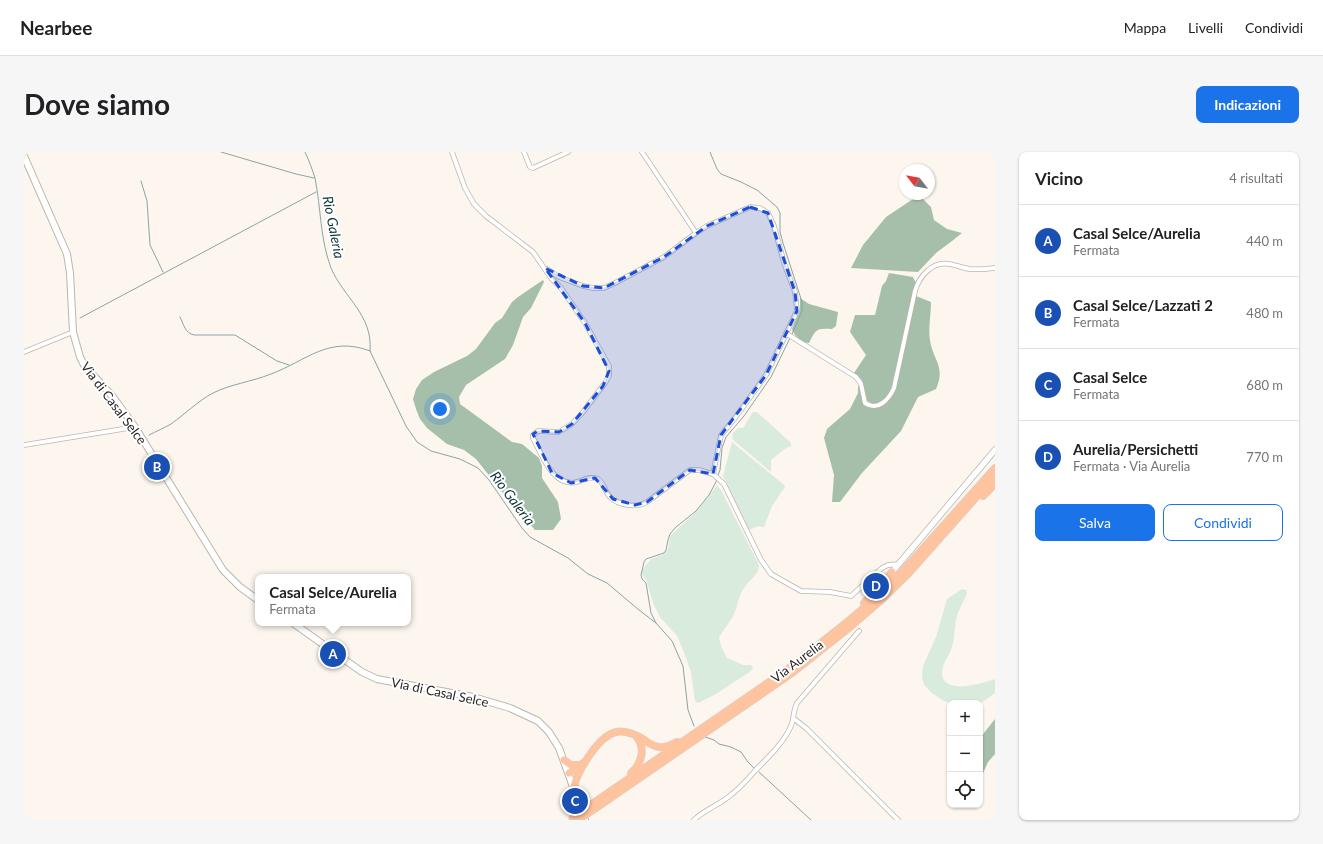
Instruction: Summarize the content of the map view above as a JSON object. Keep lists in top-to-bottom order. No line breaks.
{"streets":{"highway":["Via Aurelia"],"main road":["Via di Casal Selce"]},"water":["Rio Galeria"],"north":"top left","page":{"header":"Nearbee","nav":["Mappa","Livelli","Condividi"],"buttons":["Indicazioni",["Salva","Condividi"]],"title":"Dove siamo","heading":["Vicino","4 risultati"],"list":[{"mark":"A","name":"Casal Selce/Aurelia","note":"Fermata","value":"440 m"},{"mark":"B","name":"Casal Selce/Lazzati 2","note":"Fermata","value":"480 m"},{"mark":"C","name":"Casal Selce","note":"Fermata","value":"680 m"},{"mark":"D","name":"Aurelia/Persichetti","note":"Fermata · Via Aurelia","value":"770 m"}],"pins":["B","D","A","C"],"popup":["Casal Selce/Aurelia","Fermata"],"map_buttons":["+","−"]}}
